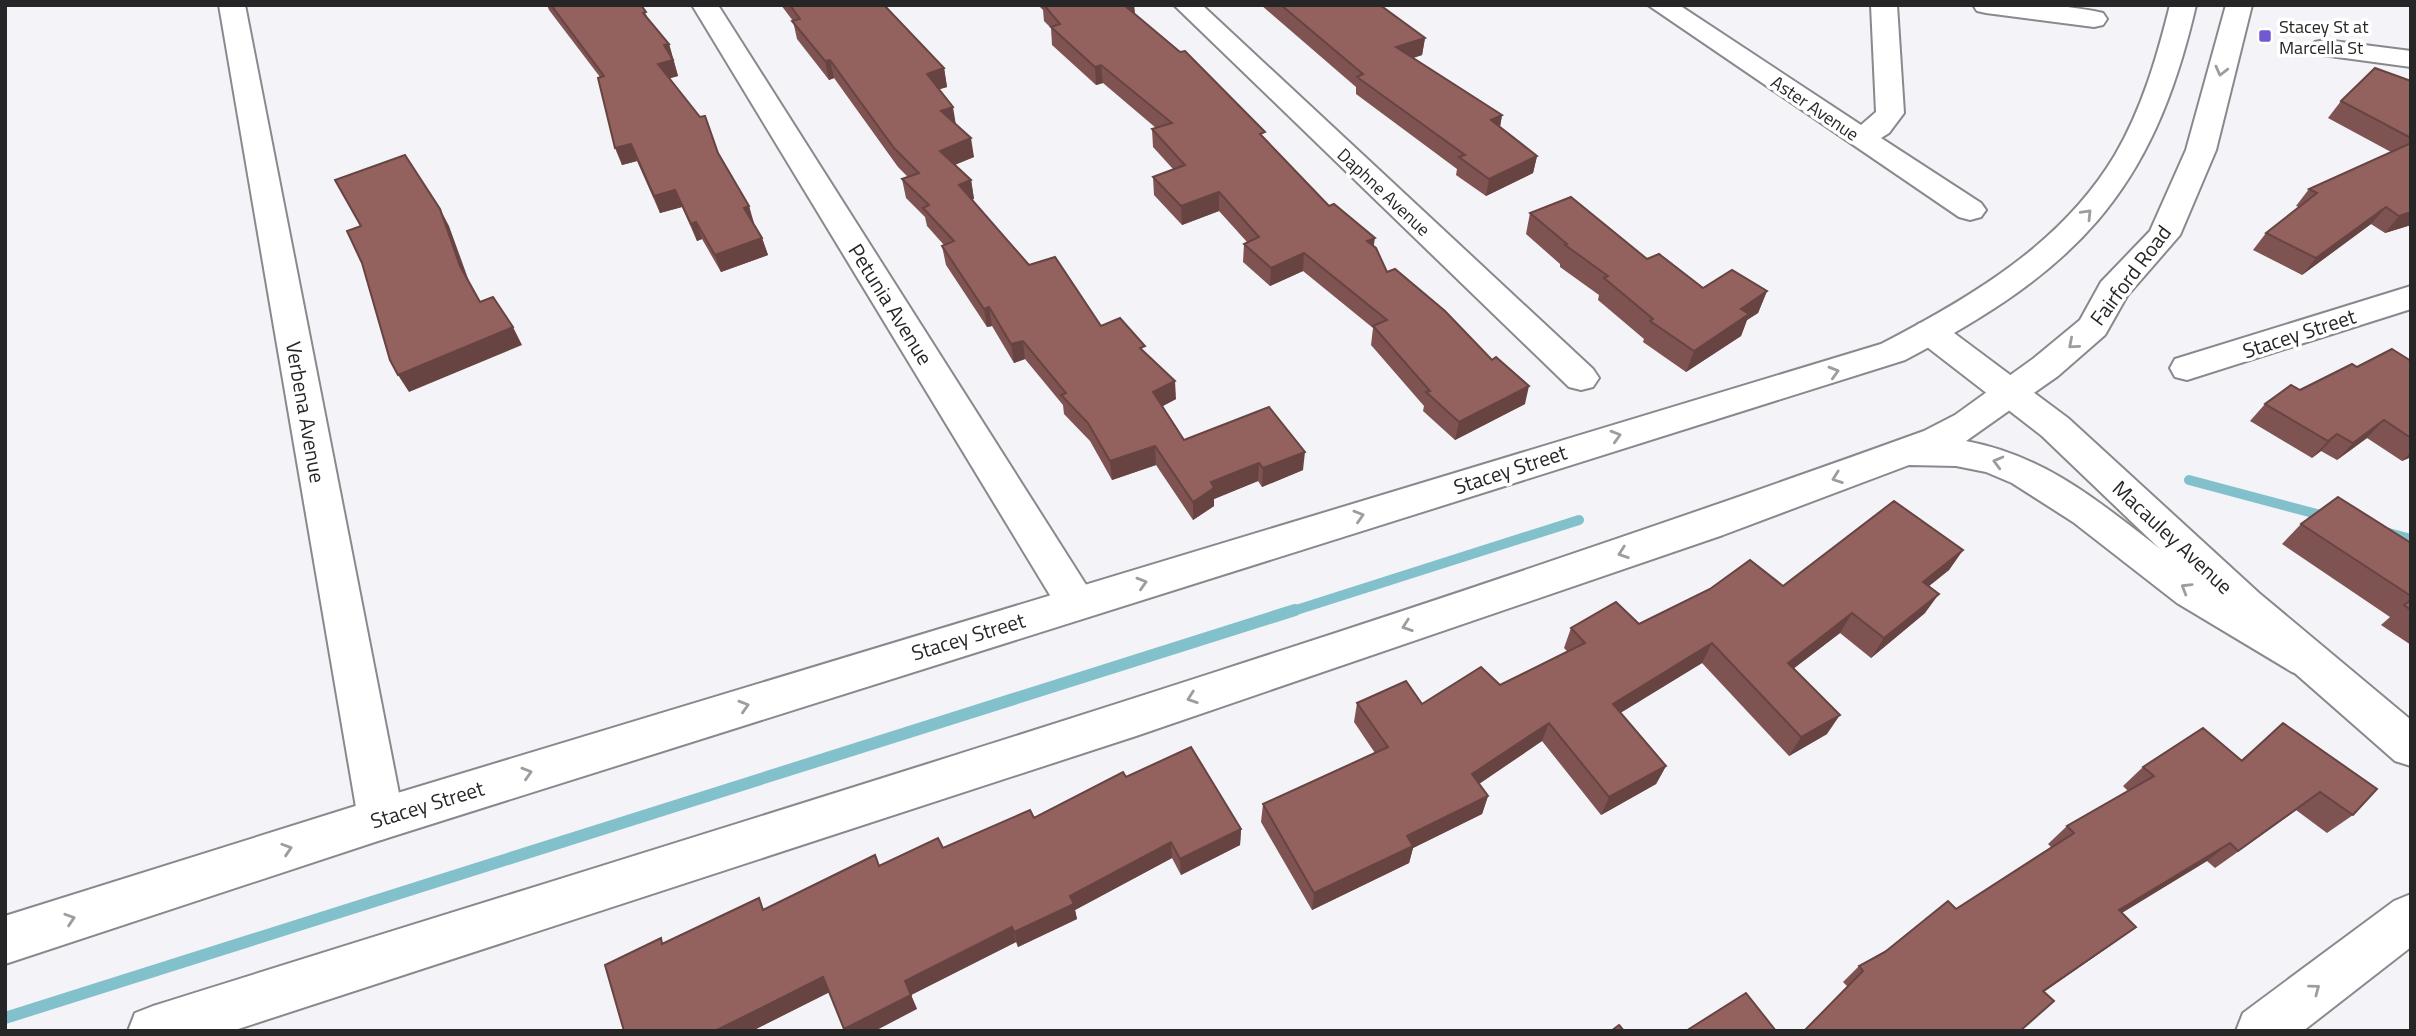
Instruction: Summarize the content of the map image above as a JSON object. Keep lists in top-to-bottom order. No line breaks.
{"streets":{"main road":["Aster Avenue","Daphne Avenue","Fairford Road","Petunia Avenue","Stacey Street","Verbena Avenue","Macauley Avenue"]},"crossings":[["Fairford Road","Macauley Avenue"],["Petunia Avenue","Stacey Street"],["Stacey Street","Verbena Avenue"],["Stacey Street","Macauley Avenue"]],"places":{"transit":["Stacey St at Marcella St"]}}
